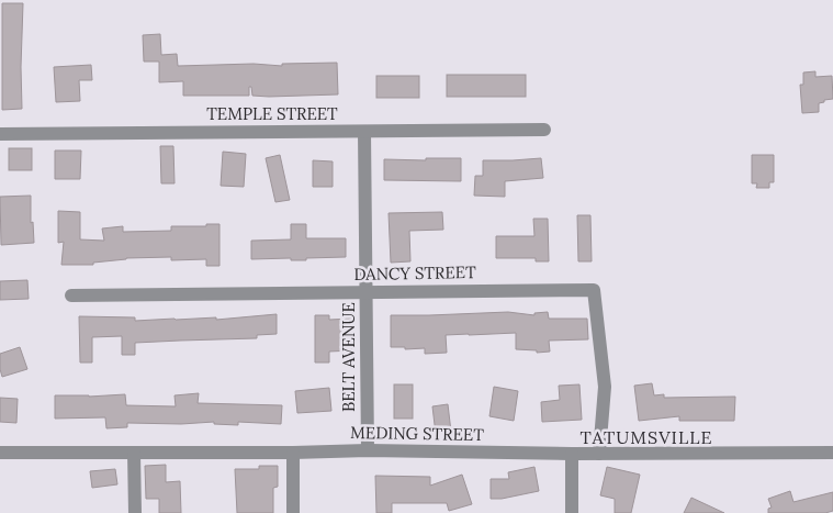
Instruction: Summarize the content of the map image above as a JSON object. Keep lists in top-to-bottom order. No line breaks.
{"streets":{"street":["TEMPLE STREET","DANCY STREET","BELT AVENUE","MEDING STREET"]},"crossings":[["TEMPLE STREET","BELT AVENUE"],["DANCY STREET","BELT AVENUE"],["DANCY STREET","MEDING STREET"],["BELT AVENUE","MEDING STREET"]],"districts":["TATUMSVILLE"]}
